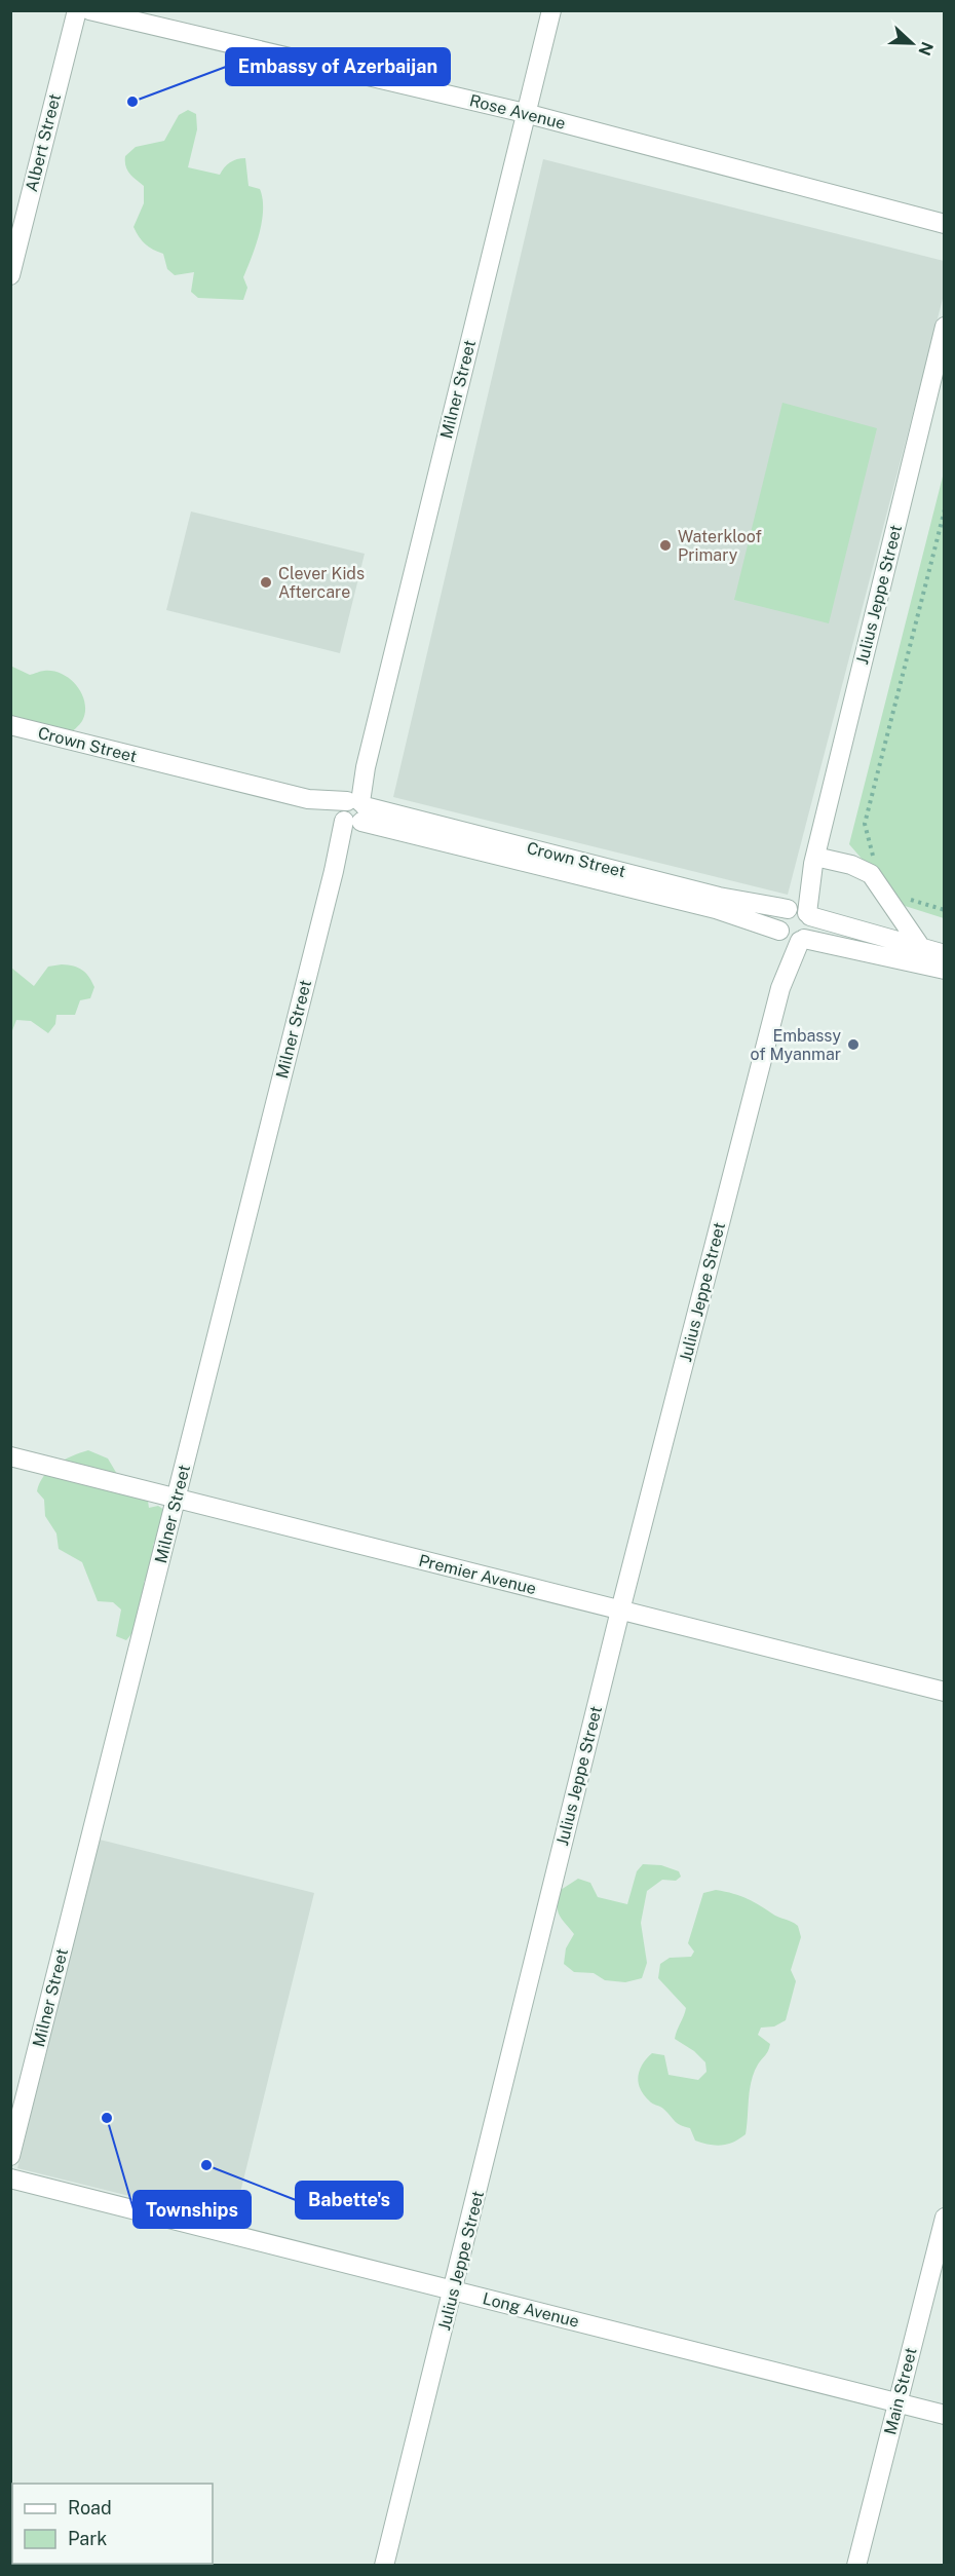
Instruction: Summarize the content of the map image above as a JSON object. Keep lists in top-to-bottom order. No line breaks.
{"streets":{"street":["Rose Avenue","Albert Street","Milner Street","Julius Jeppe Street","Crown Street","Premier Avenue","Long Avenue","Main Street"]},"crossings":[["Rose Avenue","Milner Street"],["Milner Street","Crown Street"],["Milner Street","Premier Avenue"],["Julius Jeppe Street","Crown Street"],["Julius Jeppe Street","Premier Avenue"],["Julius Jeppe Street","Long Avenue"],["Long Avenue","Main Street"]],"places":["Embassy of Azerbaijan","Waterkloof Primary","Clever Kids Aftercare","Embassy of Myanmar","Townships","Babette's"],"legend":["Road","Park"],"north":"right"}
